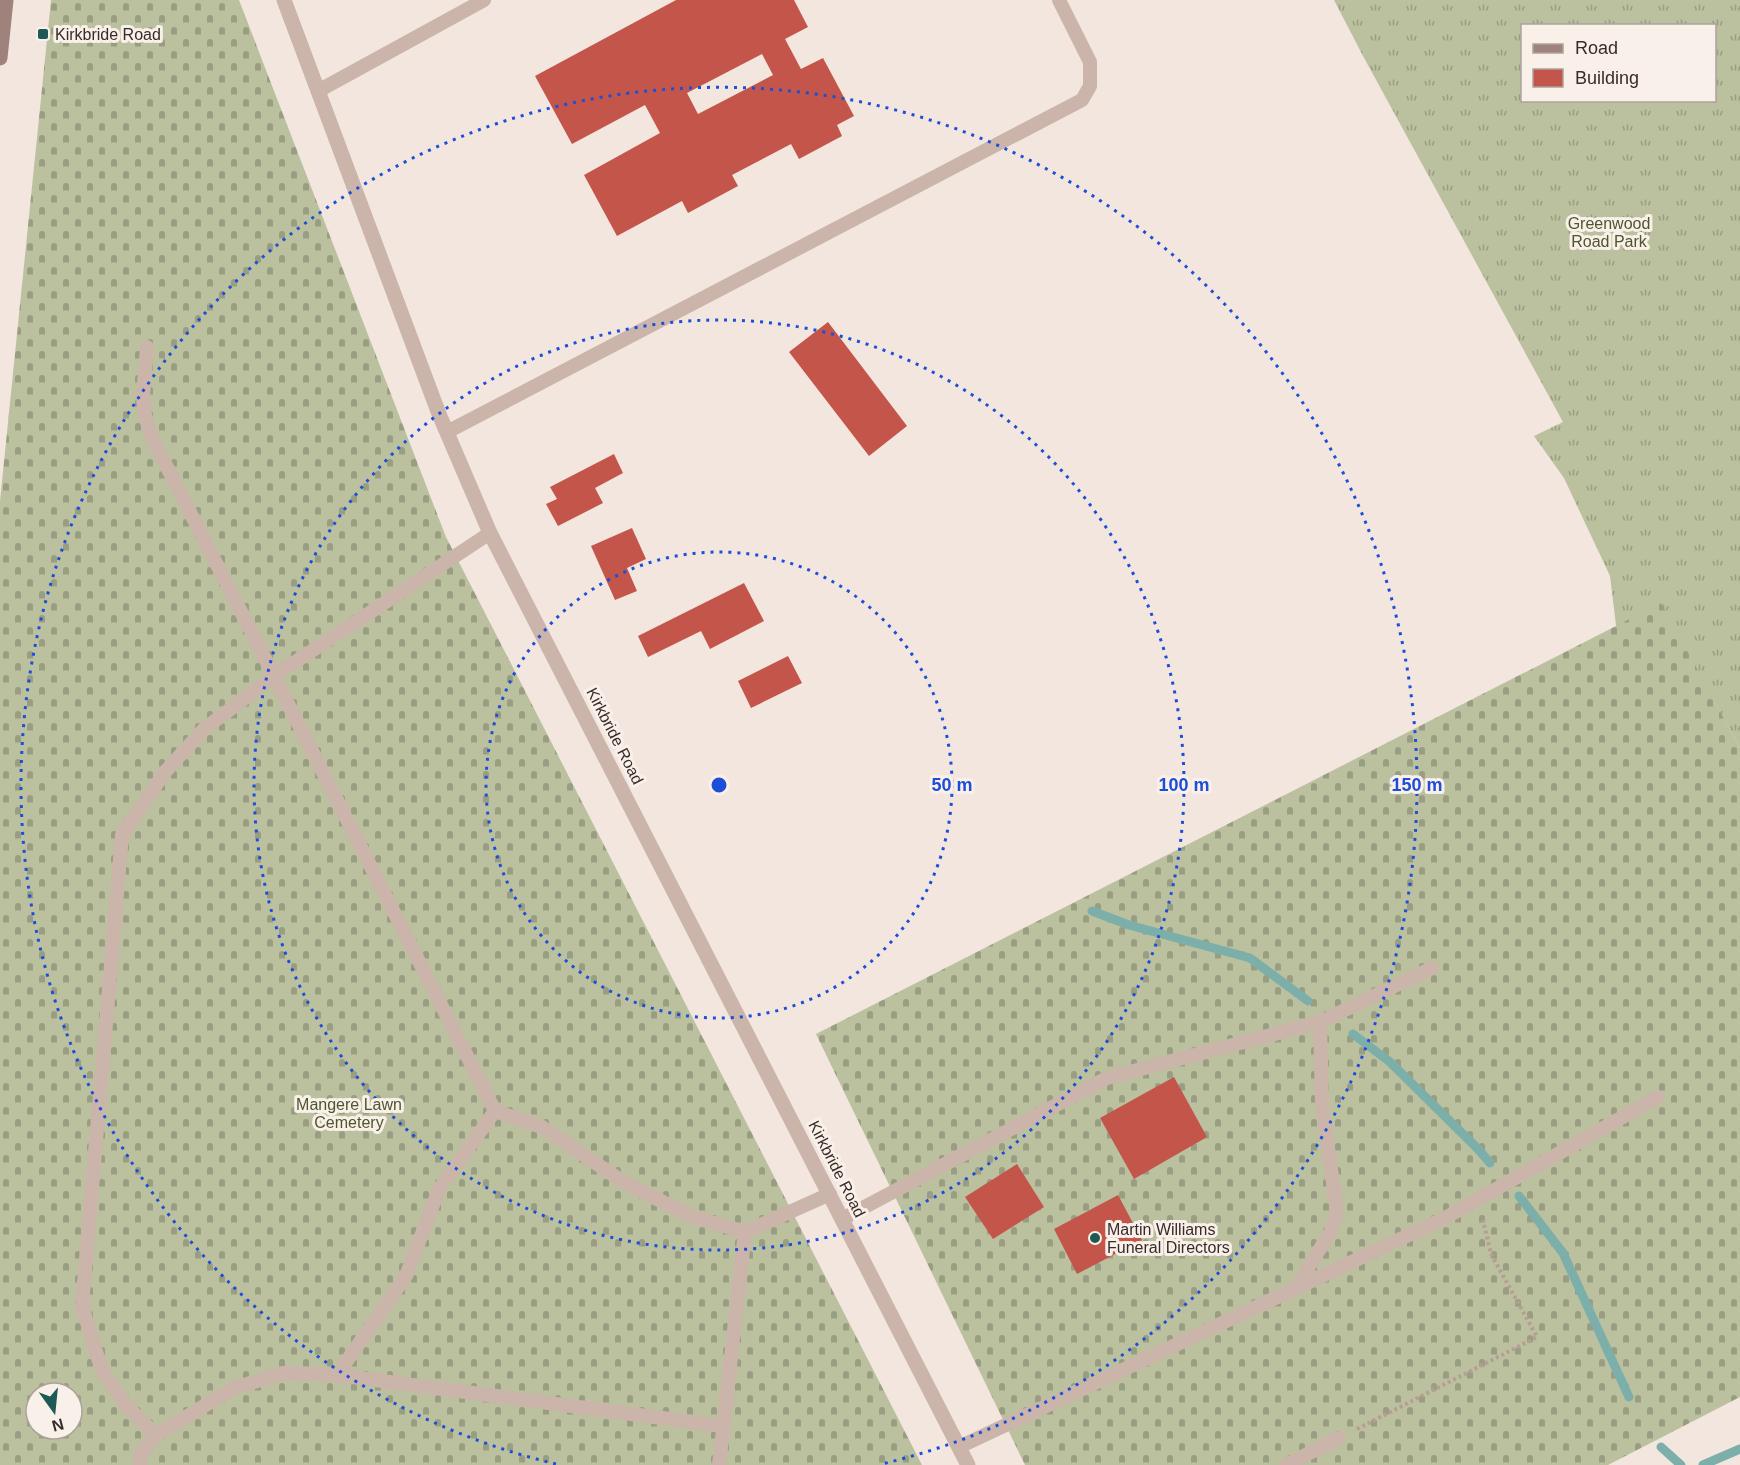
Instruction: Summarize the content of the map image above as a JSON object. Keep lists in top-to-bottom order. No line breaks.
{"streets":{"street":["Kirkbride Road"]},"parks":["Greenwood Road Park","Mangere Lawn Cemetery"],"places":{"transit":["Kirkbride Road"],"other":["Martin Williams Funeral Directors"]},"legend":["Road","Building"],"north":"bottom","rings":["50 m","100 m","150 m"]}
